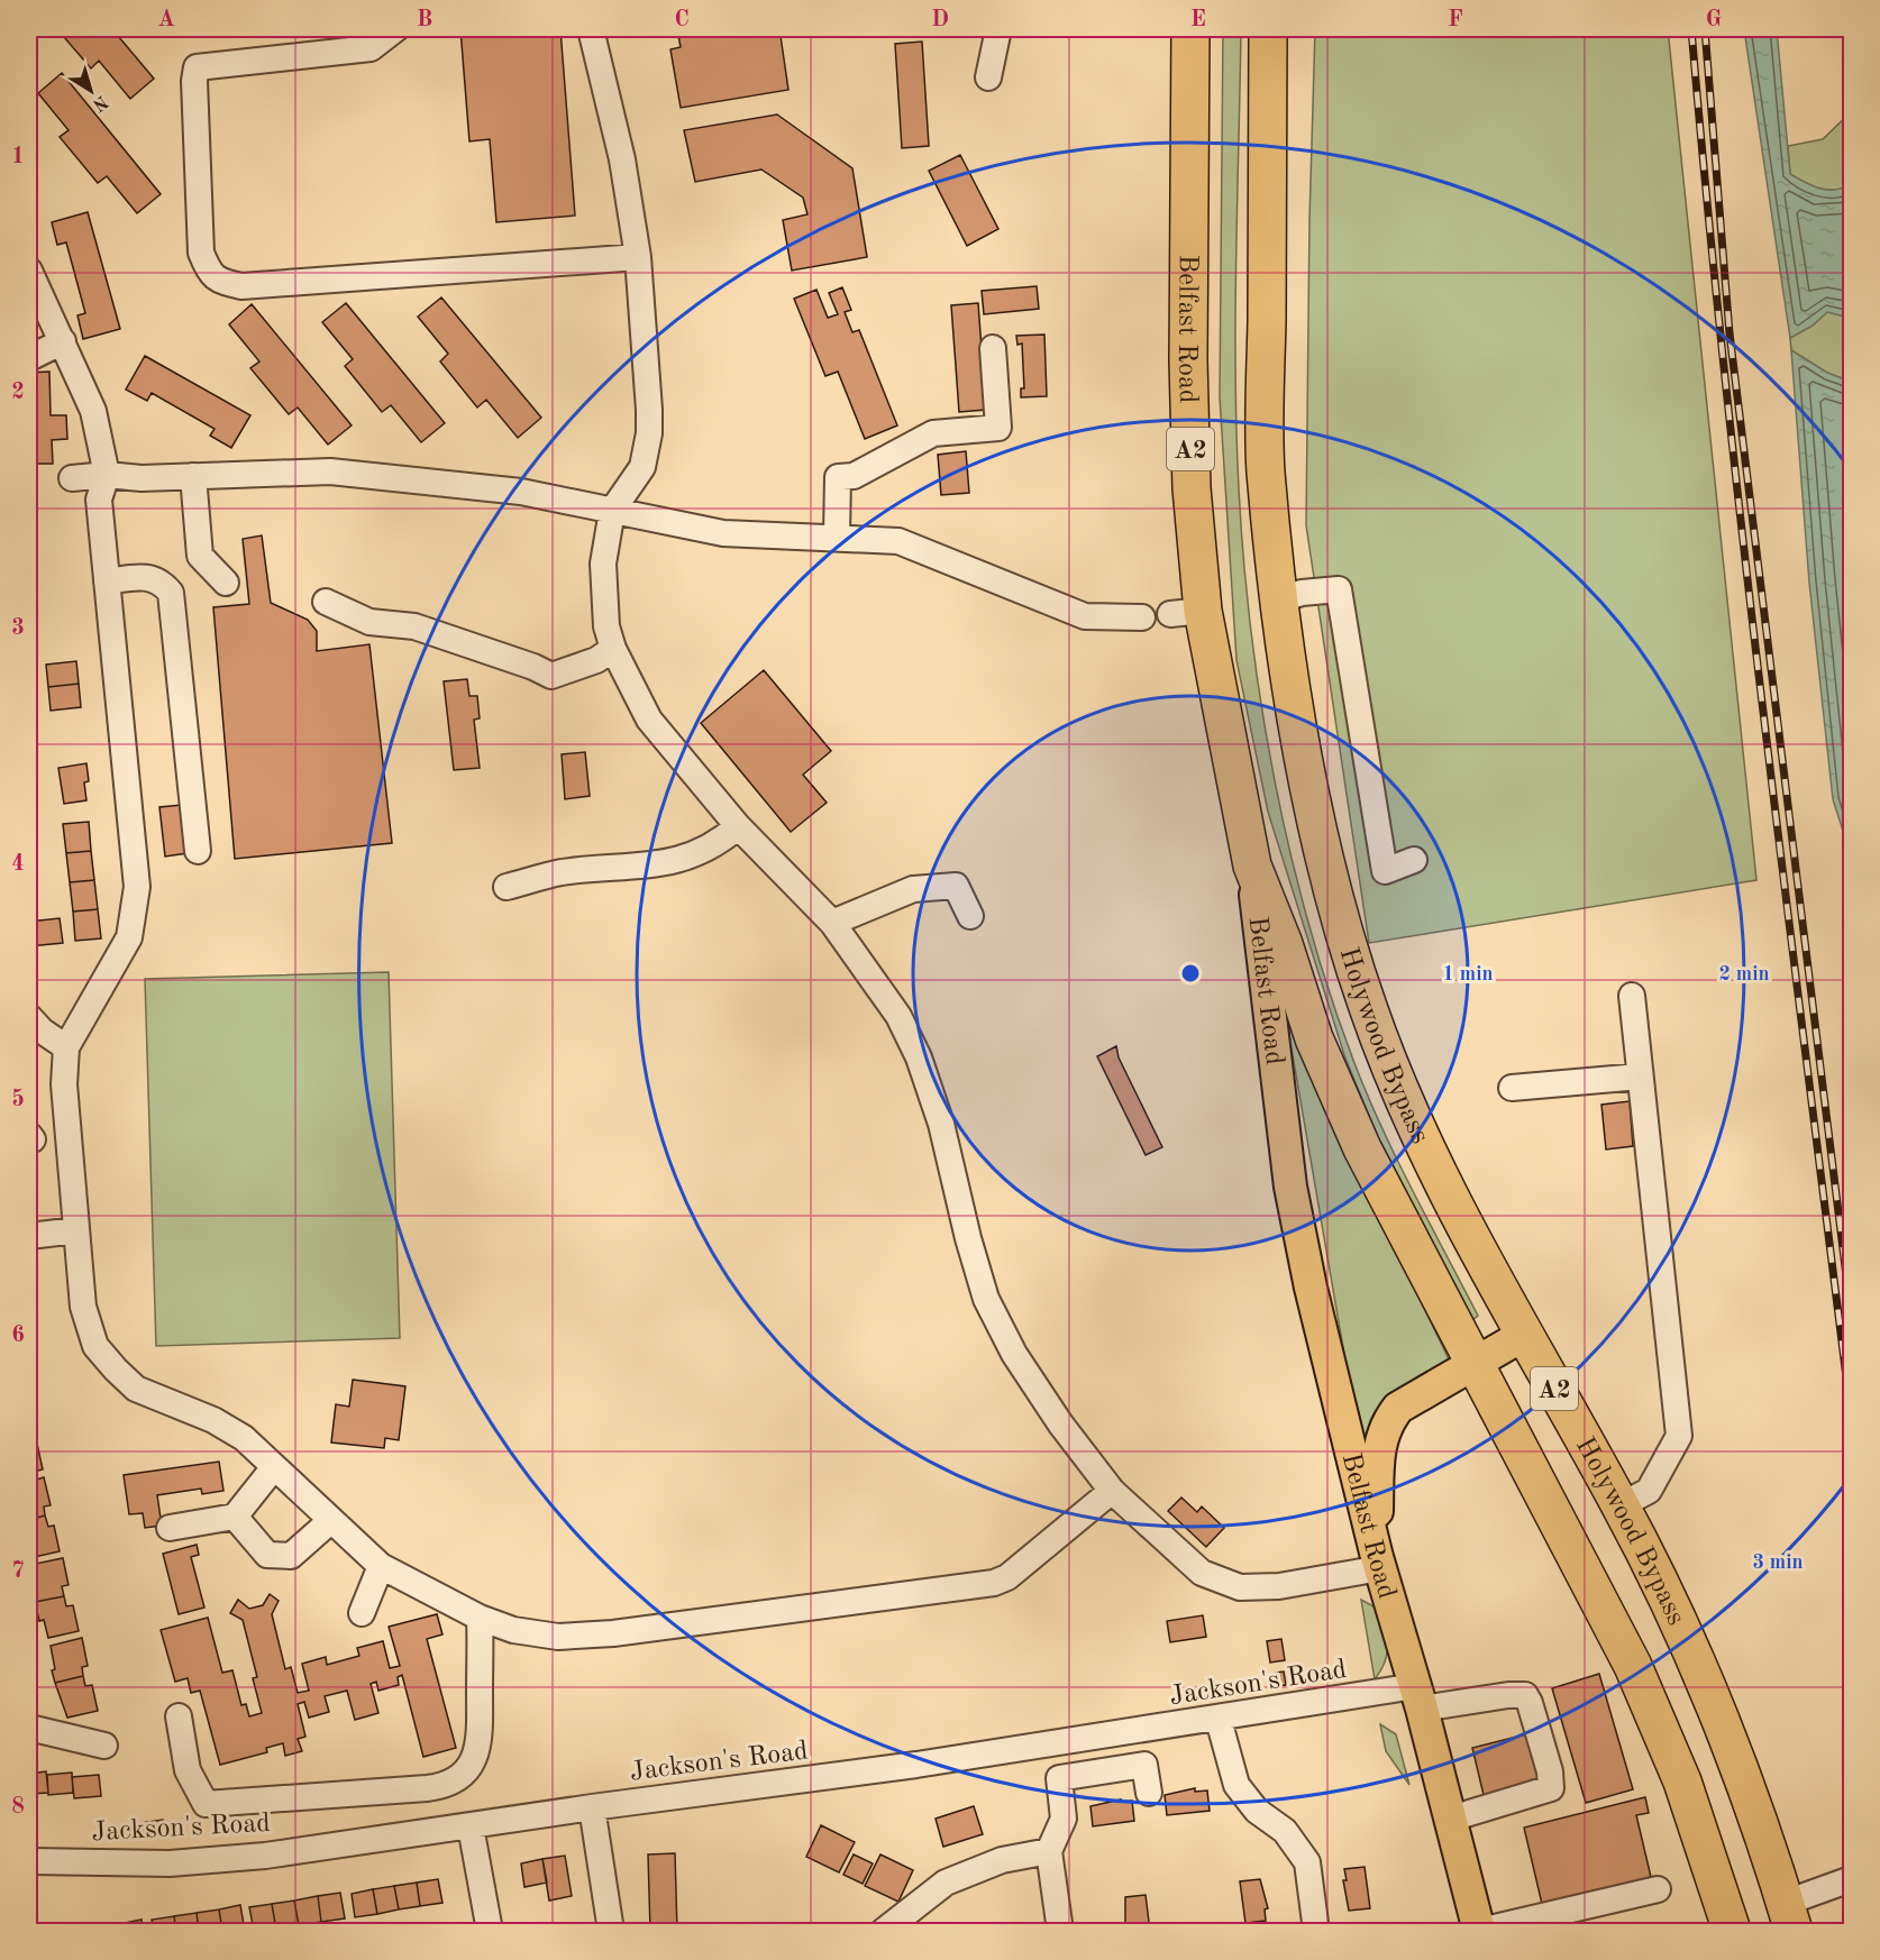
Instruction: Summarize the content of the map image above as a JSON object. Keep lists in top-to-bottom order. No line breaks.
{"streets":{"highway":["Belfast Road","A2","Holywood Bypass"],"street":["Jackson's Road"]},"crossings":[["Belfast Road","A2"],["Belfast Road","Jackson's Road"],["A2","Holywood Bypass"]],"north":"bottom right","grid":{"columns":["A","B","C","D","E","F","G"],"rows":["1","2","3","4","5","6","7","8"]},"rings":["1 min","2 min","3 min"]}
